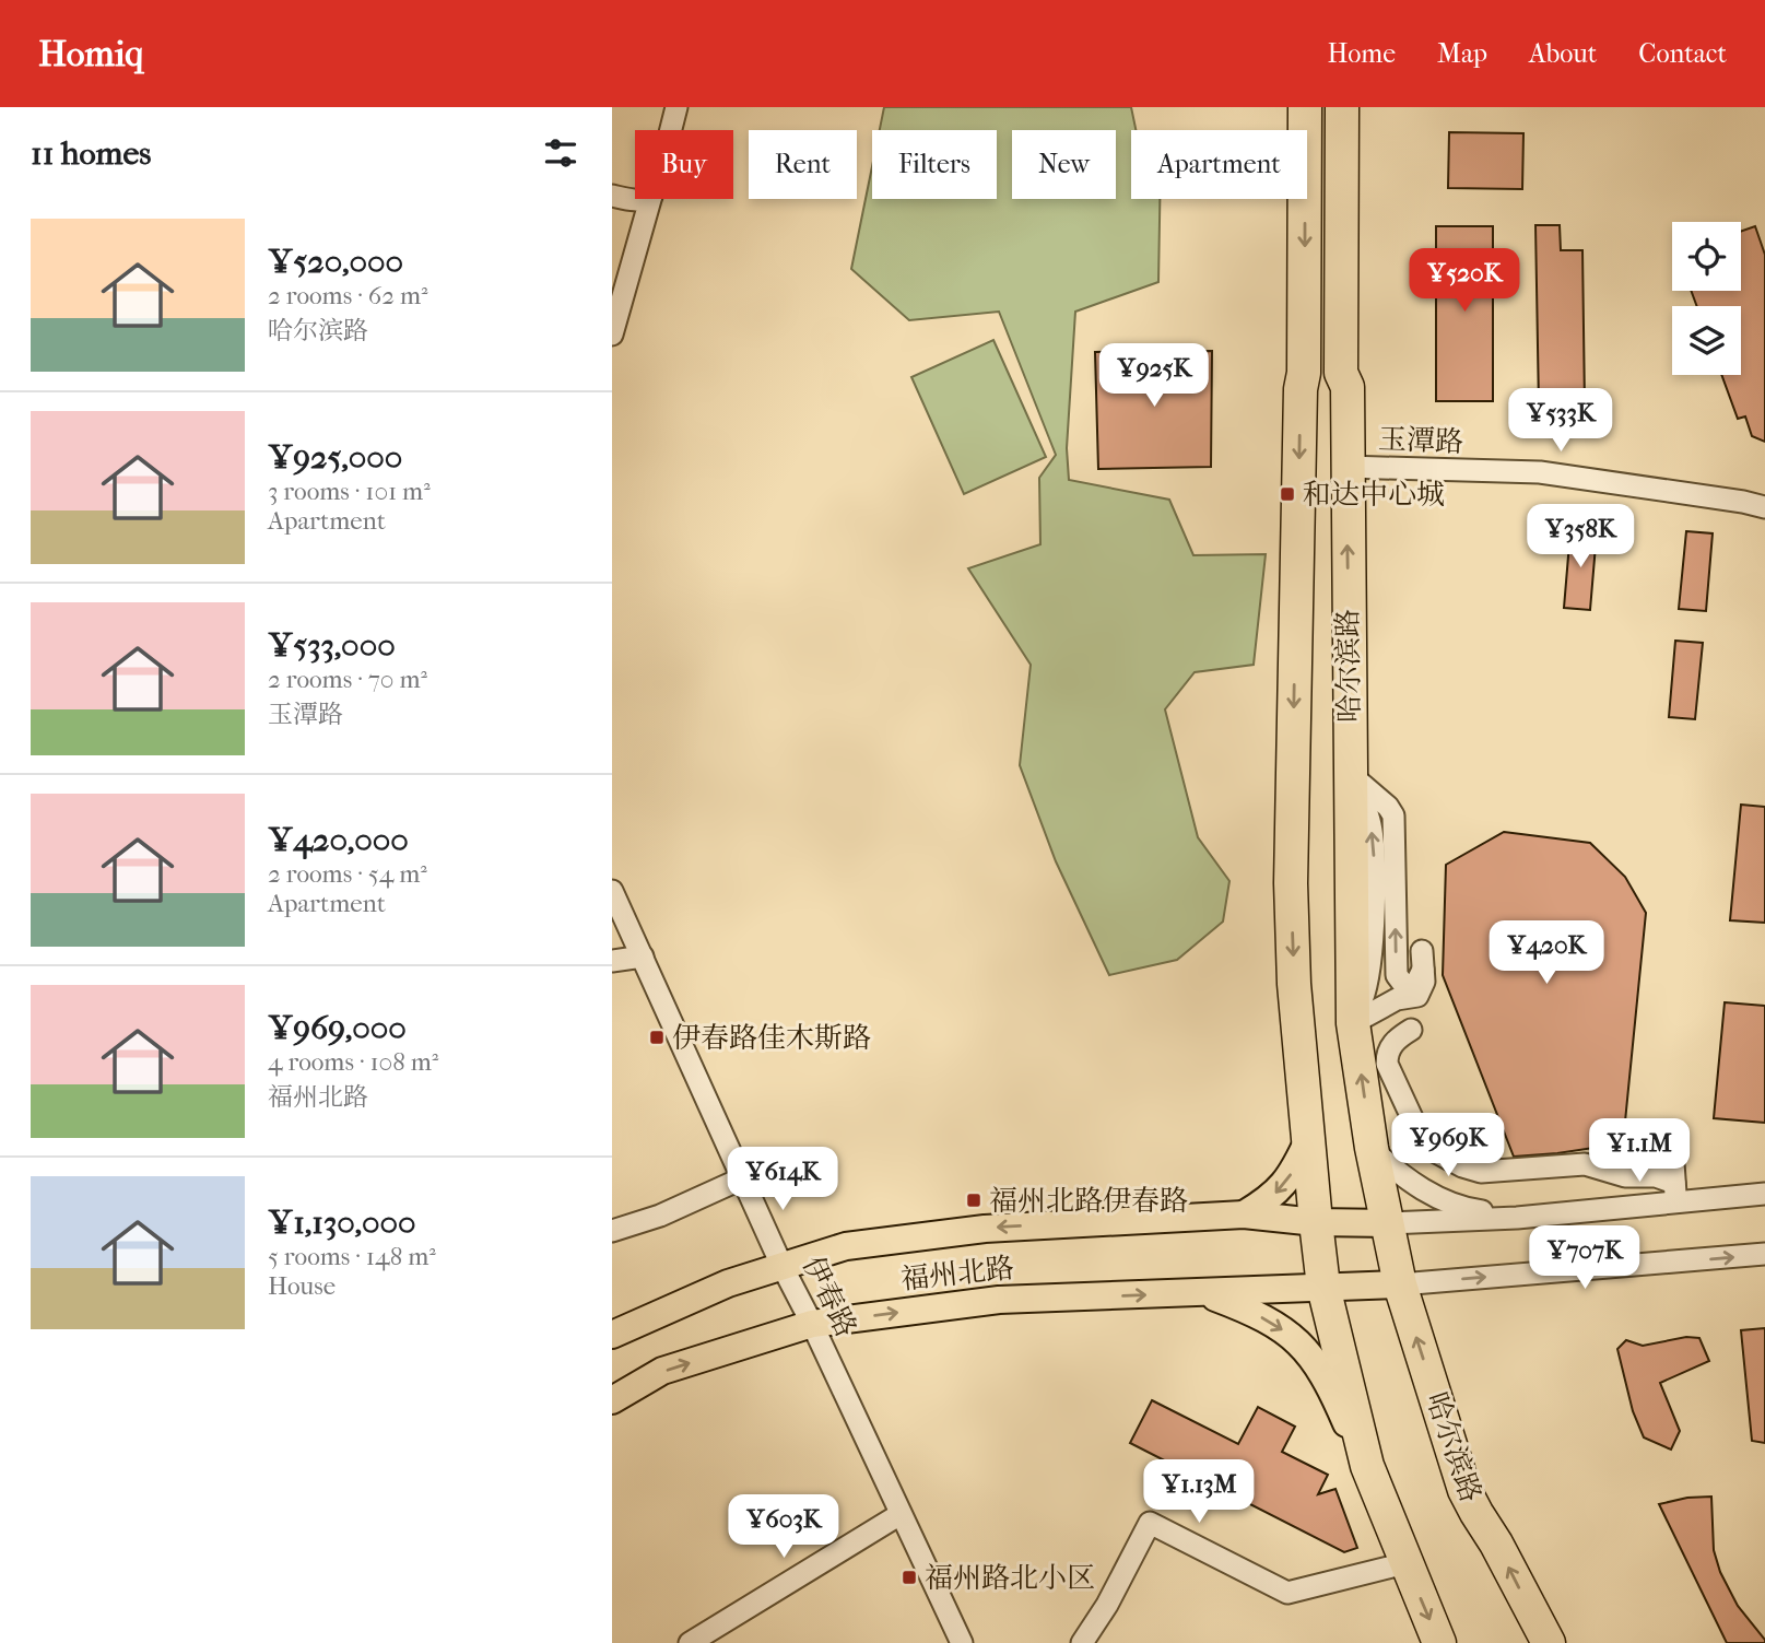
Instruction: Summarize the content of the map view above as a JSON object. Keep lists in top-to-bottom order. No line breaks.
{"streets":{"highway":["哈尔滨路"],"main road":["福州北路"],"street":["玉潭路","伊春路"]},"crossings":[["玉潭路","哈尔滨路"],["哈尔滨路","福州北路"],["福州北路","伊春路"]],"places":{"transit":["和达中心城","伊春路佳木斯路","福州北路伊春路","福州路北小区"]},"page":{"header":"Homiq","nav":["Home","Map","About","Contact"],"heading":"11 homes","chip":["Buy","Rent","Filters","New","Apartment"],"list":[{"name":"¥520,000","note":"2 rooms · 62 m² · 哈尔滨路"},{"name":"¥925,000","note":"3 rooms · 101 m² · Apartment"},{"name":"¥533,000","note":"2 rooms · 70 m² · 玉潭路"},{"name":"¥420,000","note":"2 rooms · 54 m² · Apartment"},{"name":"¥969,000","note":"4 rooms · 108 m² · 福州北路"},{"name":"¥1,130,000","note":"5 rooms · 148 m² · House"}],"price":["¥520K","¥925K","¥533K","¥358K","¥420K","¥969K","¥1.1M","¥614K","¥707K","¥1.13M","¥603K"]}}
